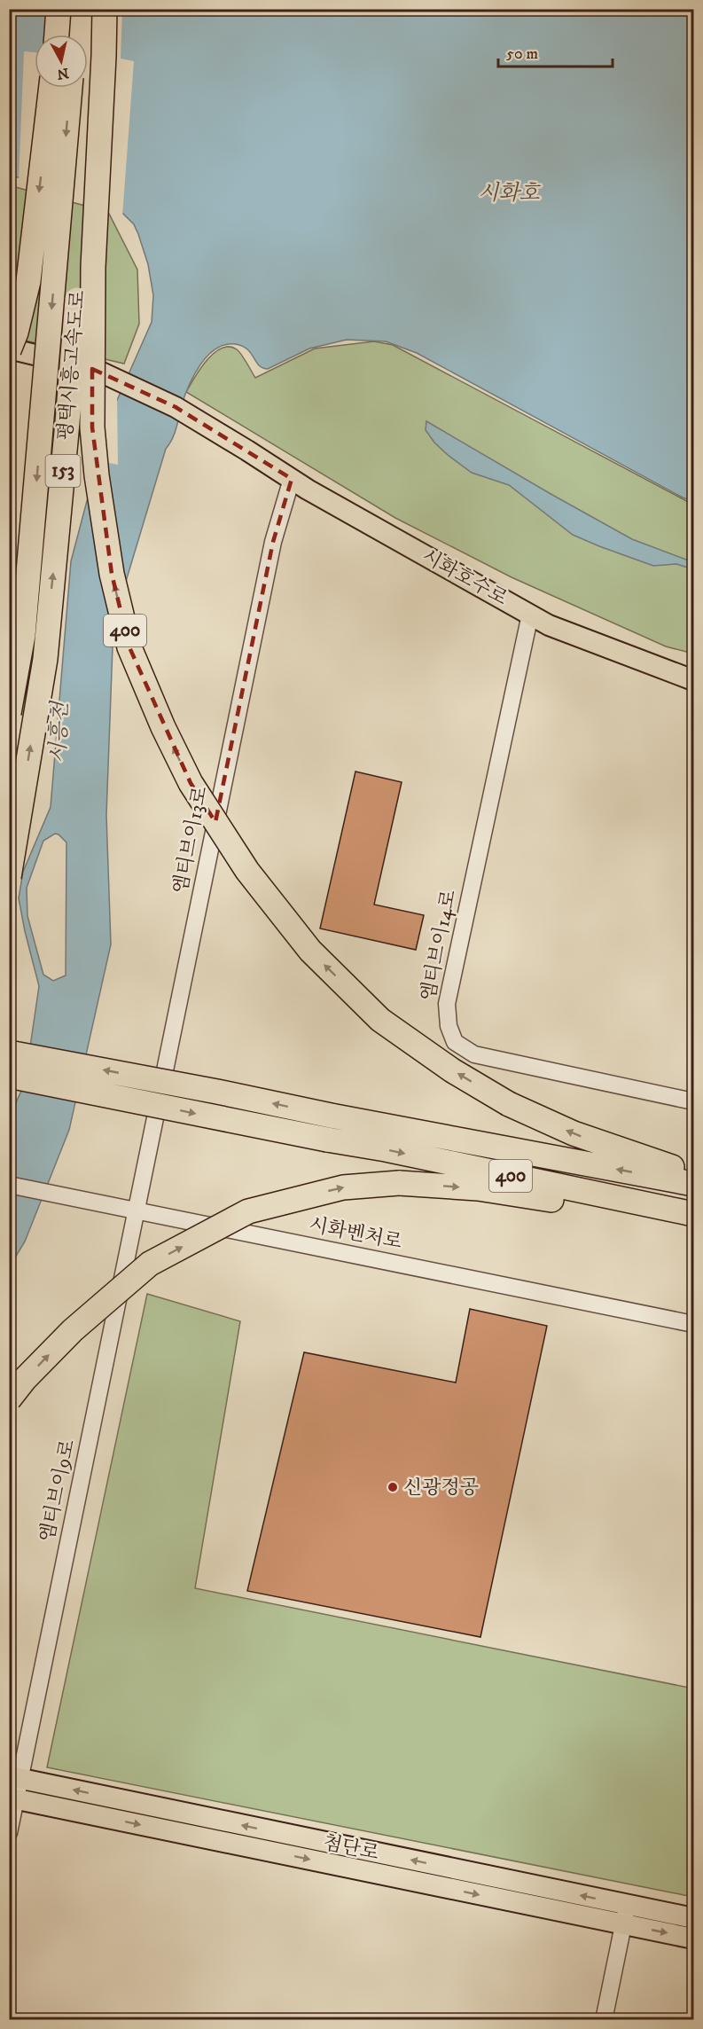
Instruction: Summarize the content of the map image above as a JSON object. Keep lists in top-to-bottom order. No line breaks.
{"streets":{"highway":["평택시흥고속도로","153","400"],"main road":["시화호수로","첨단로"],"street":["엠티브이13로","엠티브이14로","시화벤처로","엠티브이9로"]},"crossings":[["시화호수로","엠티브이13로"],["시화호수로","엠티브이14로"],["엠티브이13로","시화벤처로"],["엠티브이13로","엠티브이9로"],["시화벤처로","엠티브이9로"],["엠티브이9로","첨단로"]],"water":["시화호","시흥천"],"places":["신광정공"],"scale_bar":"50 m","north":"bottom"}
